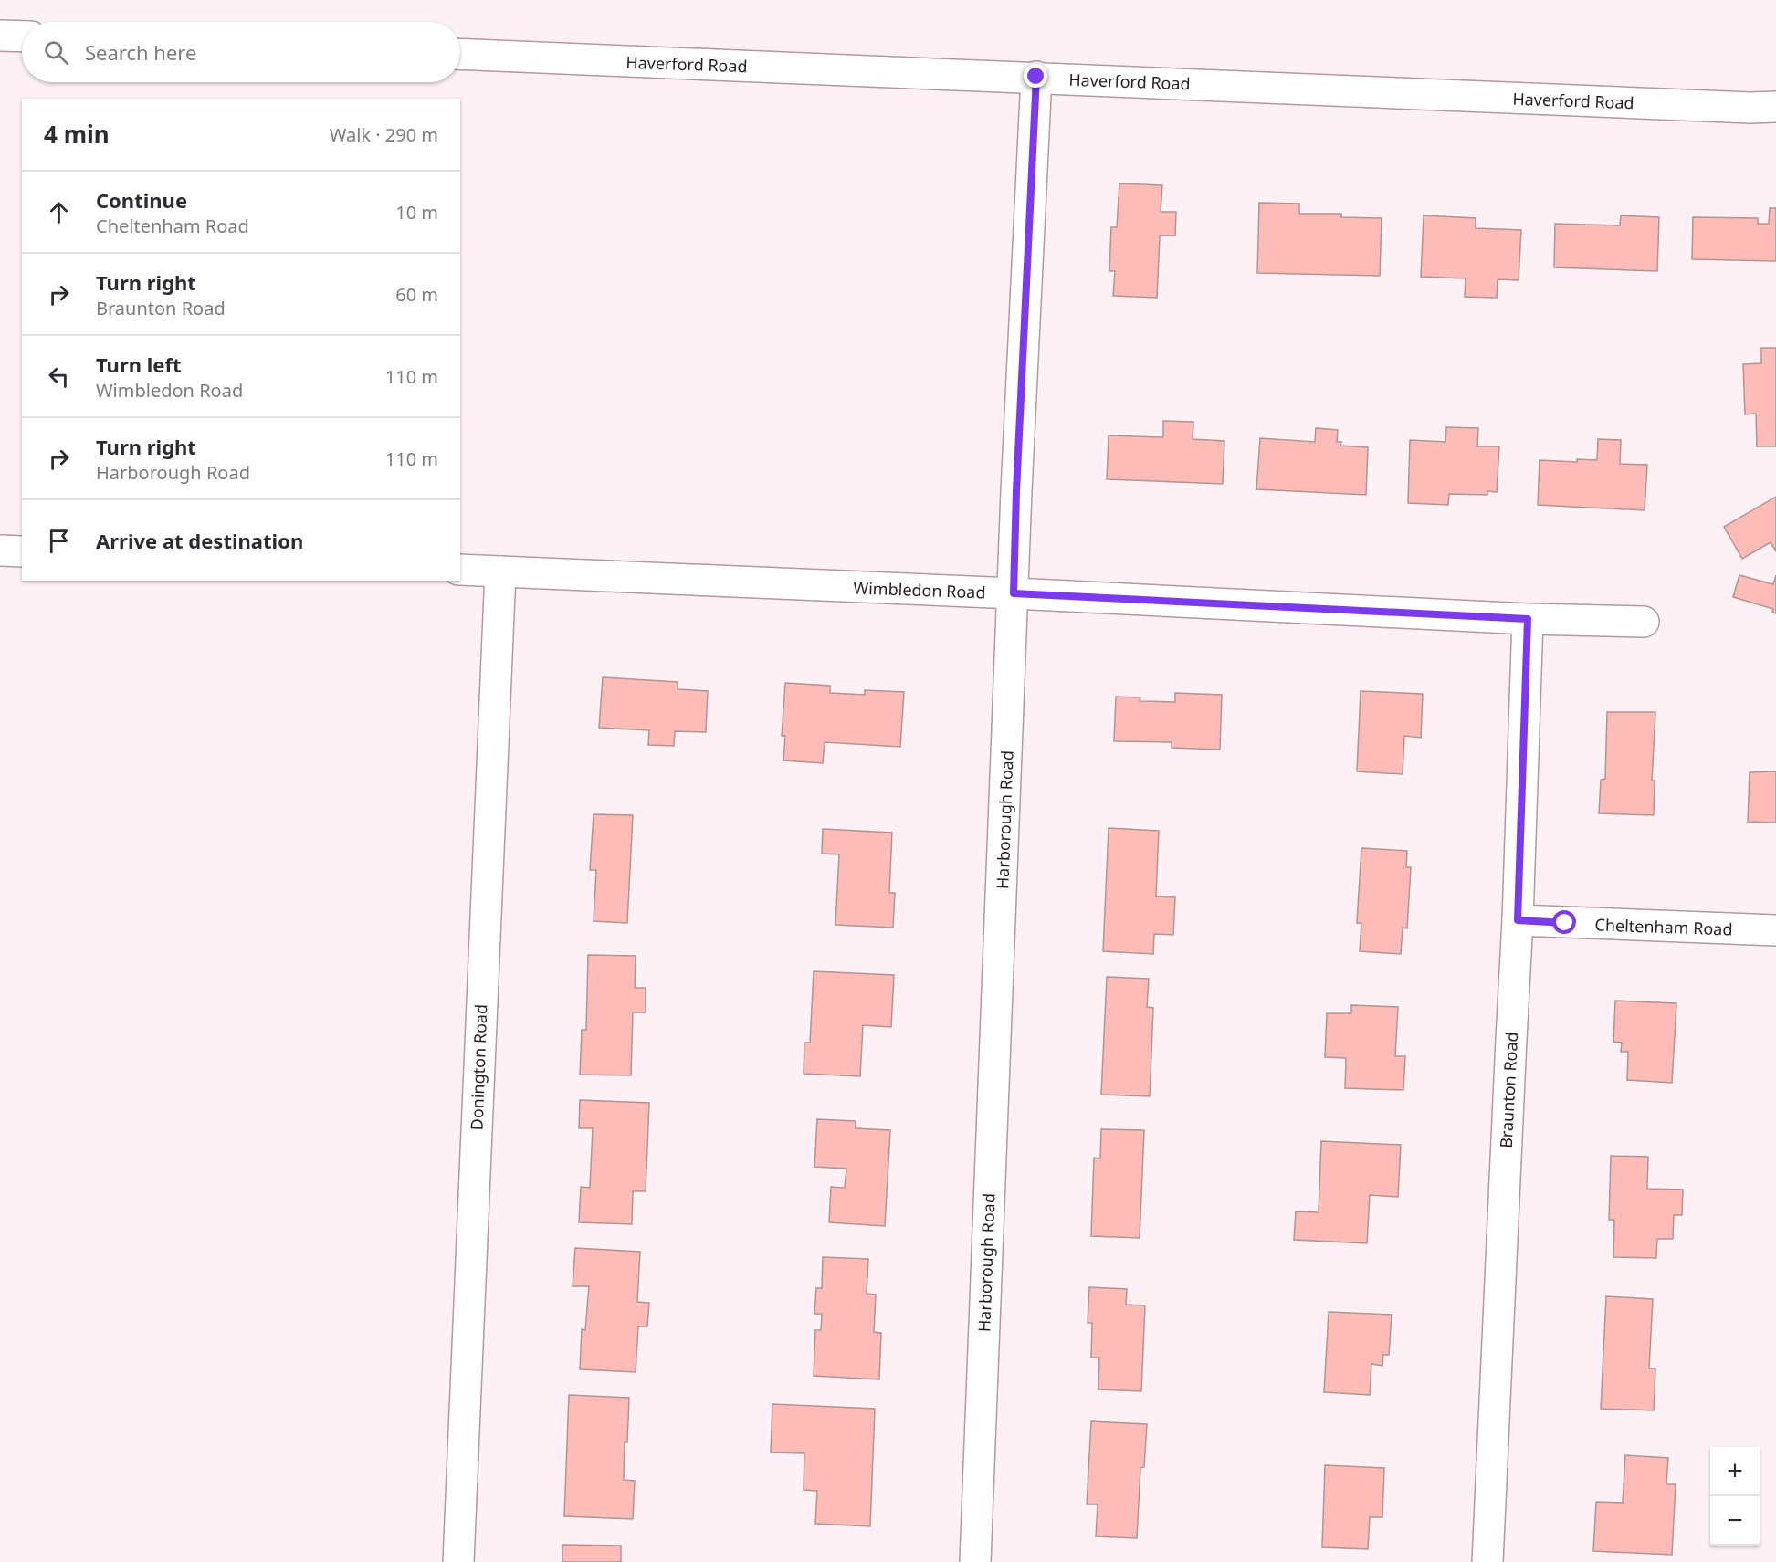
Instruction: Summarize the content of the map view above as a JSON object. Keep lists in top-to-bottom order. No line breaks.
{"streets":{"street":["Haverford Road","Wimbledon Road","Harborough Road","Cheltenham Road","Donington Road","Braunton Road"]},"crossings":[["Haverford Road","Harborough Road"],["Wimbledon Road","Harborough Road"],["Wimbledon Road","Donington Road"],["Wimbledon Road","Braunton Road"],["Cheltenham Road","Braunton Road"]],"page":{"search":"Search here","heading":["4 min","Walk · 290 m"],"list":[["Continue","Cheltenham Road","10 m"],["Turn right","Braunton Road","60 m"],["Turn left","Wimbledon Road","110 m"],["Turn right","Harborough Road","110 m"],"Arrive at destination"],"map_buttons":["+","−"]}}
